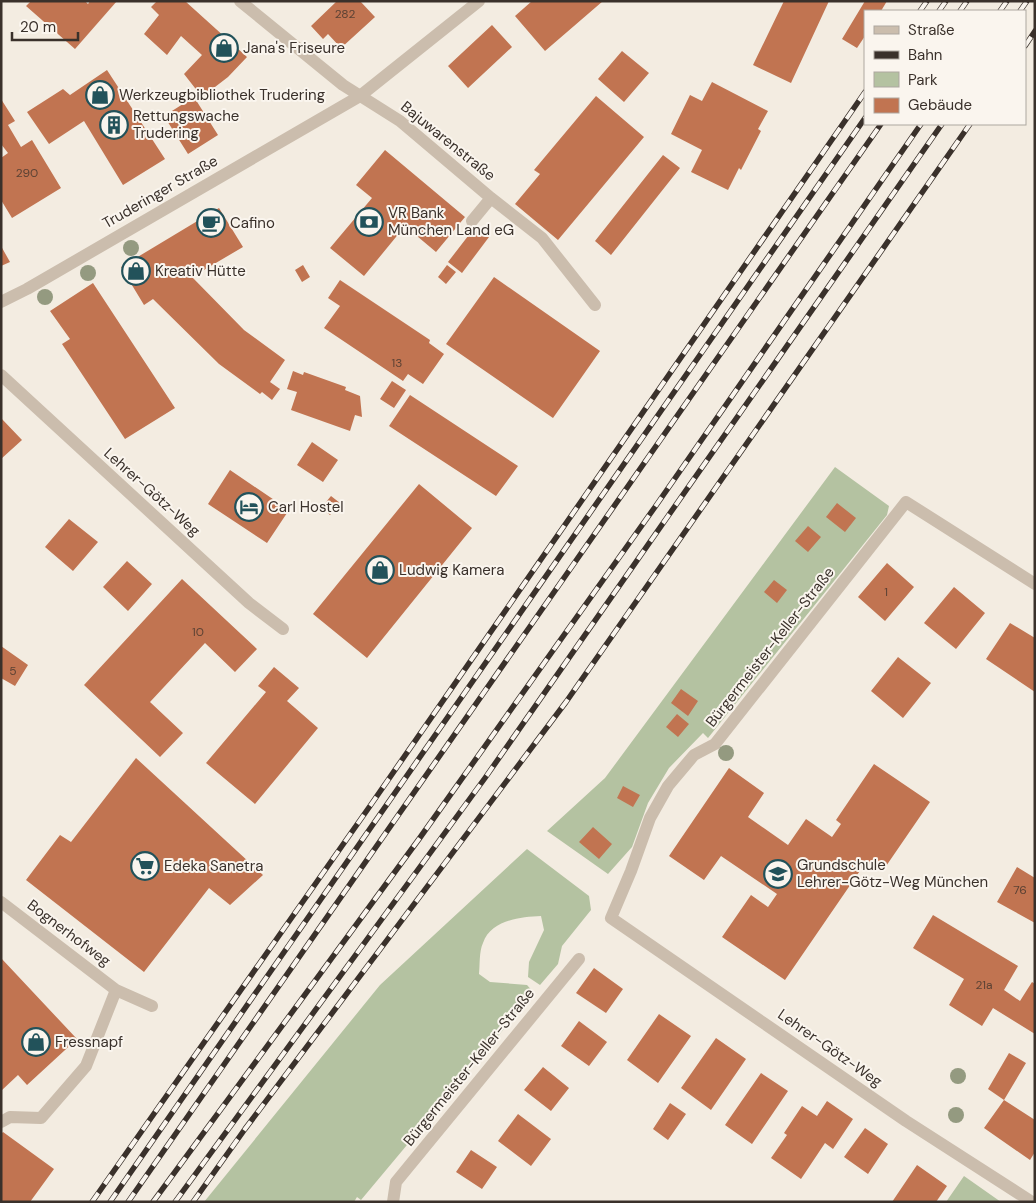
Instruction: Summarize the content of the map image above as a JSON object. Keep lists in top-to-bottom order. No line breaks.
{"streets":{"street":["Bajuwarenstraße","Truderinger Straße","Lehrer-Götz-Weg","Bürgermeister-Keller-Straße","Bognerhofweg"]},"crossings":[["Bajuwarenstraße","Truderinger Straße"],["Lehrer-Götz-Weg","Bürgermeister-Keller-Straße"]],"places":{"shop":["Jana's Friseure","Werkzeugbibliothek Trudering","Kreativ Hütte","Ludwig Kamera","Fressnapf"],"building":["Rettungswache Trudering"],"bank":["VR Bank München Land eG"],"cafe":["Cafino"],"hotel":["Carl Hostel"],"supermarket":["Edeka Sanetra"],"school or university":["Grundschule Lehrer-Götz-Weg München"]},"house_numbers":["282","290","13","1","10","5","76","21a"],"legend":["Straße","Bahn","Park","Gebäude"],"scale_bar":"20 m"}
